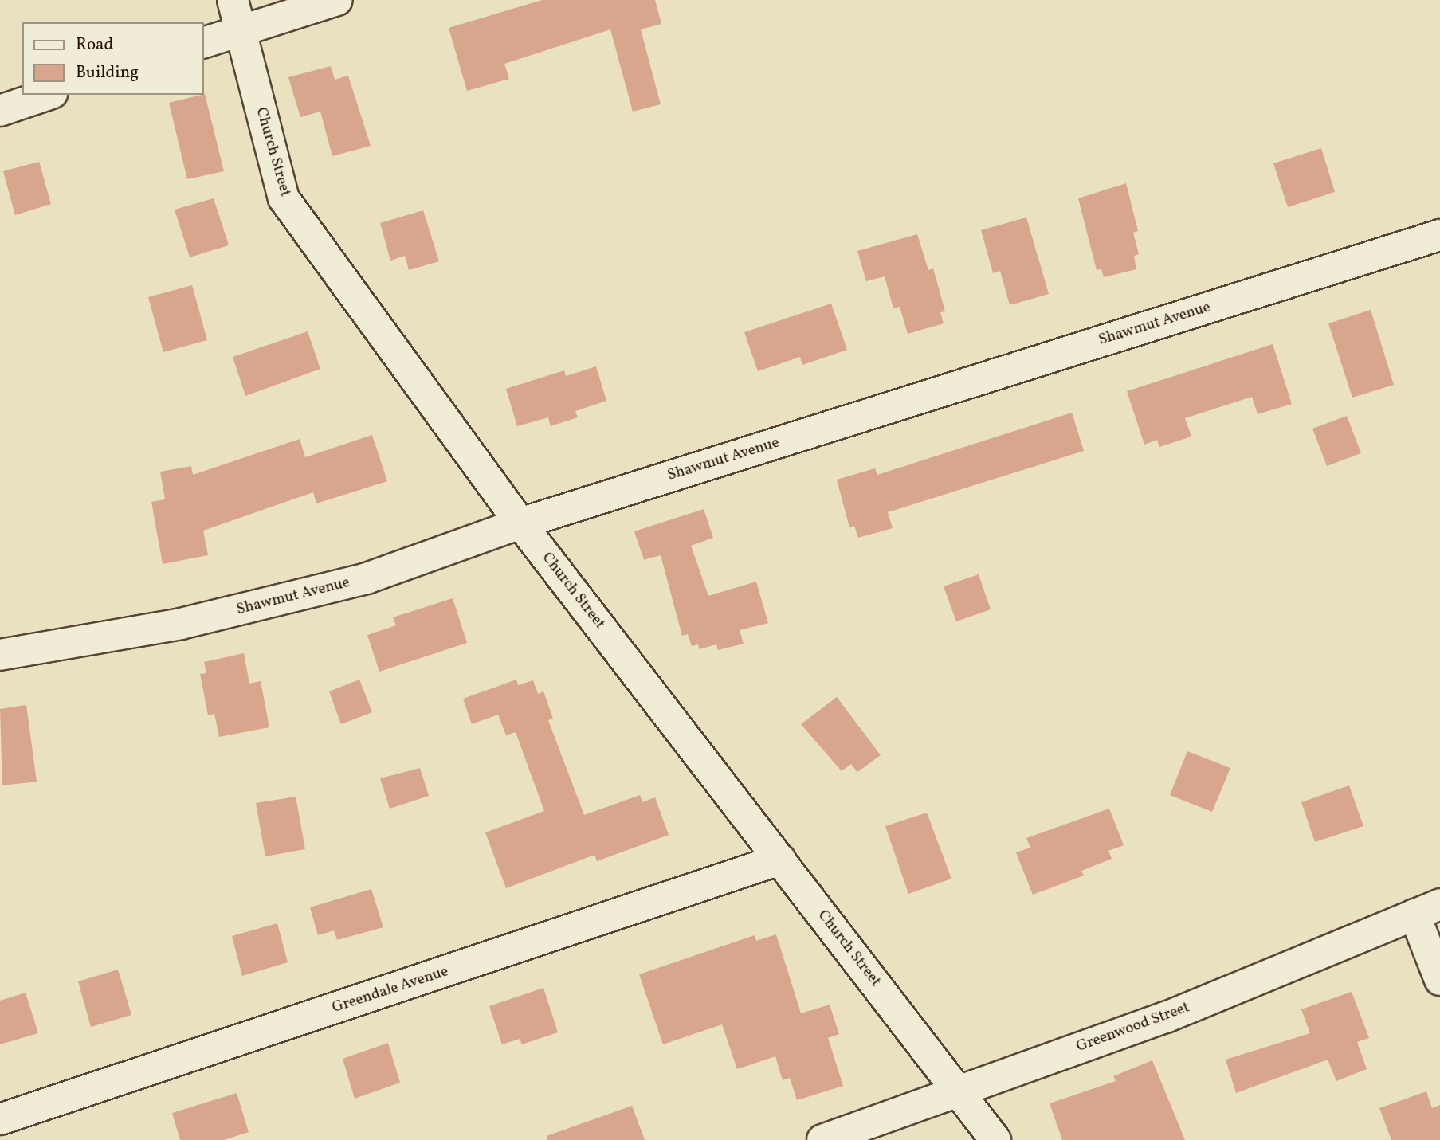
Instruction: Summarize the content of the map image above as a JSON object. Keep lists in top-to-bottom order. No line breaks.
{"streets":{"street":["Church Street","Shawmut Avenue","Greendale Avenue","Greenwood Street"]},"crossings":[["Church Street","Shawmut Avenue"],["Church Street","Greendale Avenue"],["Church Street","Greenwood Street"]],"legend":["Road","Building"]}
